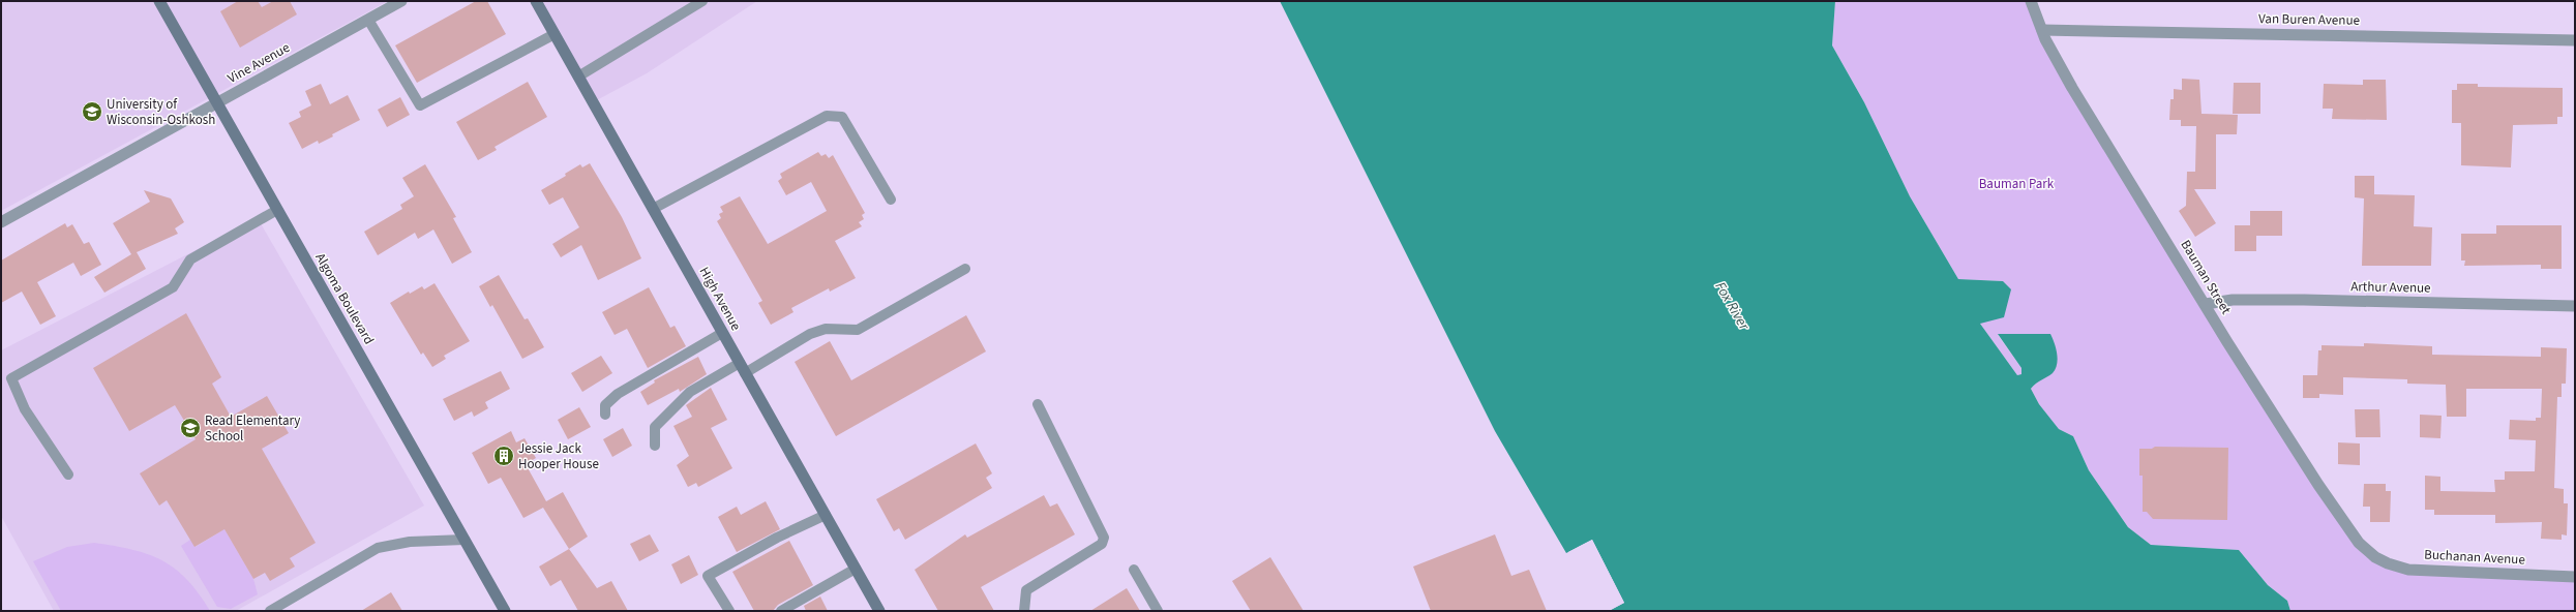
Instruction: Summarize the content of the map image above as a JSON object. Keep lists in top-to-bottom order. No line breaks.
{"streets":{"main road":["Algoma Boulevard","High Avenue"],"street":["Van Buren Avenue","Vine Avenue","Bauman Street","Arthur Avenue","Buchanan Avenue"]},"crossings":[["Van Buren Avenue","Bauman Street"],["Vine Avenue","Algoma Boulevard"],["Bauman Street","Arthur Avenue"],["Bauman Street","Buchanan Avenue"]],"water":["Fox River"],"parks":["Bauman Park"],"places":{"school or university":["University of Wisconsin-Oshkosh","Read Elementary School"],"building":["Jessie Jack Hooper House"]}}
